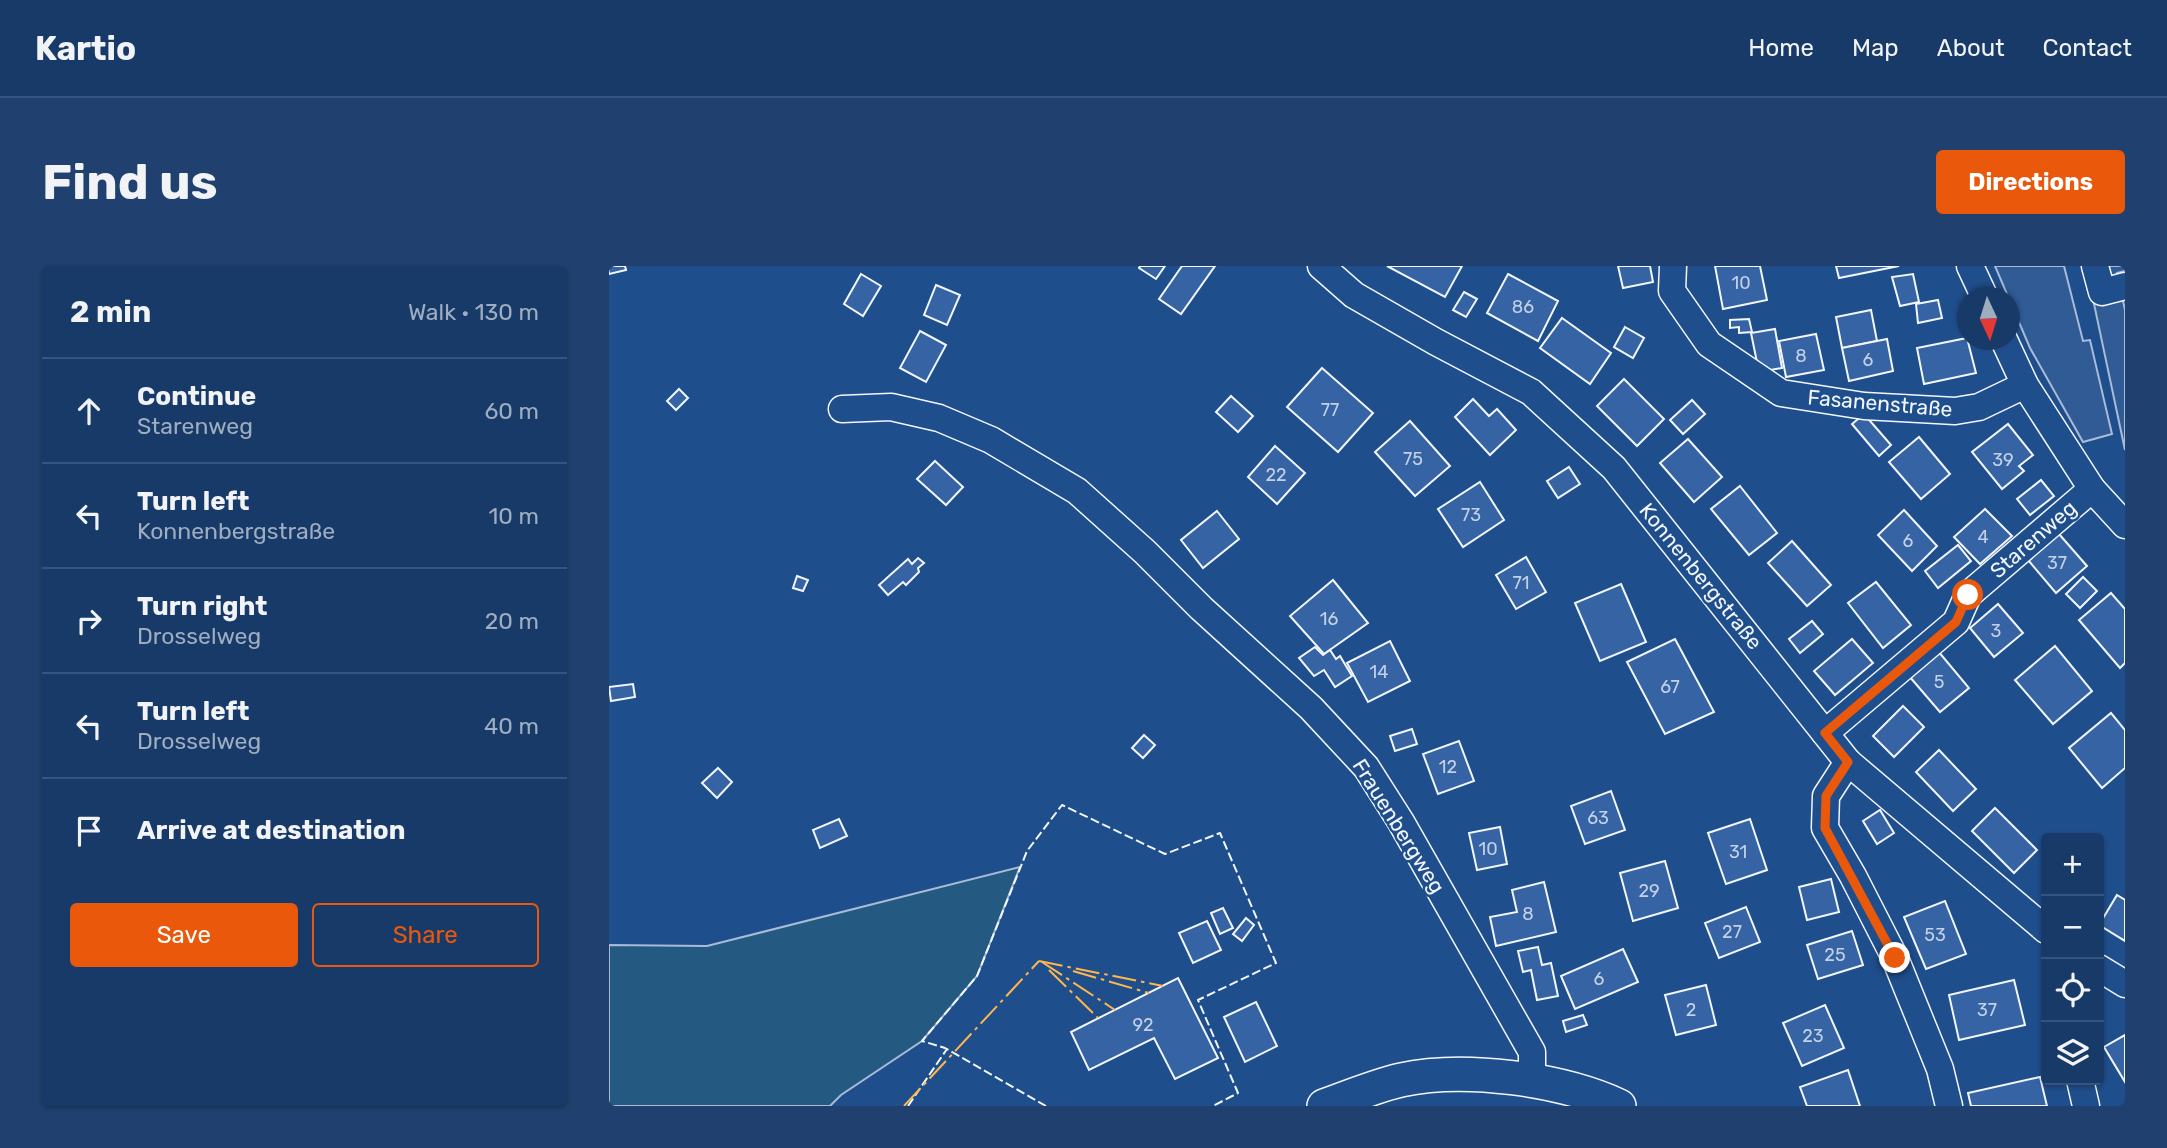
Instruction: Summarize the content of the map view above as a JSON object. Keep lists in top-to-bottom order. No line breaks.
{"streets":{"street":["Fasanenstraße","Starenweg","Konnenbergstraße","Frauenbergweg"]},"crossings":[["Starenweg","Konnenbergstraße"]],"house_numbers":["10","86","8","6","77","75","39","22","73","4","6","37","71","16","3","14","5","67","12","63","10","31","29","8","27","53","25","6","2","37","92","23"],"north":"bottom","page":{"header":"Kartio","nav":["Home","Map","About","Contact"],"buttons":["Directions",["Save","Share"]],"title":"Find us","heading":["2 min","Walk · 130 m"],"list":[["Continue","Starenweg","60 m"],["Turn left","Konnenbergstraße","10 m"],["Turn right","Drosselweg","20 m"],["Turn left","Drosselweg","40 m"],"Arrive at destination"],"map_buttons":["+","−"]}}
